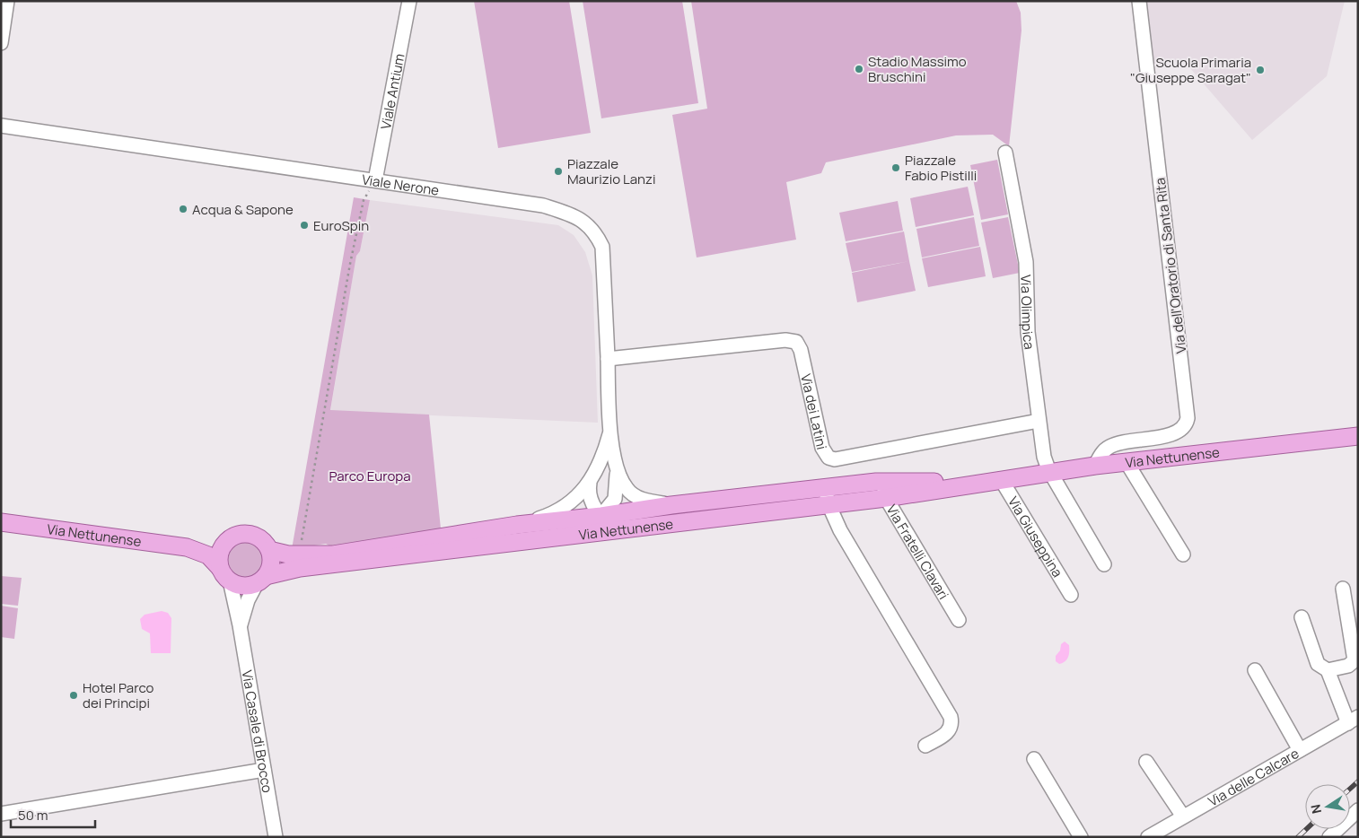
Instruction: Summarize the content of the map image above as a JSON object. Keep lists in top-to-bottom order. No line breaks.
{"streets":{"main road":["Via Nettunense"],"street":["Viale Antium","Viale Nerone","Via dell'Oratorio di Santa Rita","Via Olimpica","Via dei Latini","Via Giuseppina","Via Fratelli Clavari","Via Casale di Brocco","Via delle Calcare"]},"crossings":[["Viale Antium","Viale Nerone"],["Viale Nerone","Via dei Latini"],["Viale Nerone","Via Nettunense"],["Via dell'Oratorio di Santa Rita","Via Nettunense"],["Via Olimpica","Via dei Latini"],["Via Olimpica","Via Nettunense"],["Via Nettunense","Via Giuseppina"],["Via Nettunense","Via Fratelli Clavari"],["Via Nettunense","Via Casale di Brocco"]],"parks":["Parco Europa"],"places":["Stadio Massimo Bruschini","Scuola Primaria \"Giuseppe Saragat\"","Piazzale Fabio Pistilli","Piazzale Maurizio Lanzi","Acqua & Sapone","EuroSpin","Hotel Parco dei Principi"],"scale_bar":"50 m","north":"left"}
